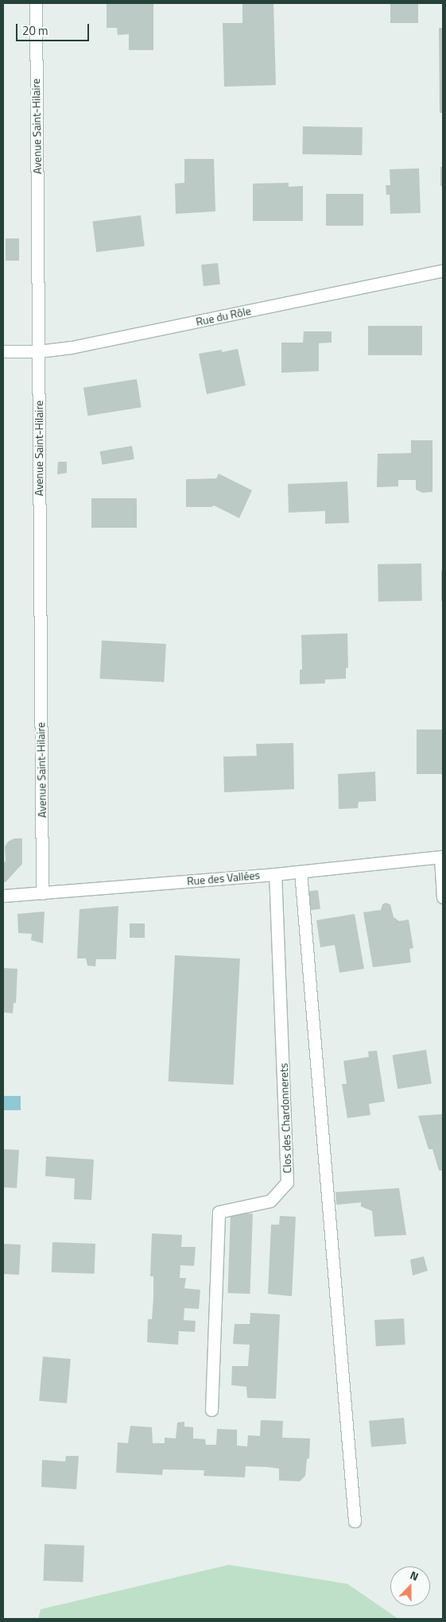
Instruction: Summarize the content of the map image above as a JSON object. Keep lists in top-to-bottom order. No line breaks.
{"streets":{"street":["Avenue Saint-Hilaire","Rue du Rôle","Rue des Vallées","Clos des Chardonnerets"]},"crossings":[["Avenue Saint-Hilaire","Rue du Rôle"],["Avenue Saint-Hilaire","Rue des Vallées"],["Rue des Vallées","Clos des Chardonnerets"]],"scale_bar":"20 m","north":"top"}
